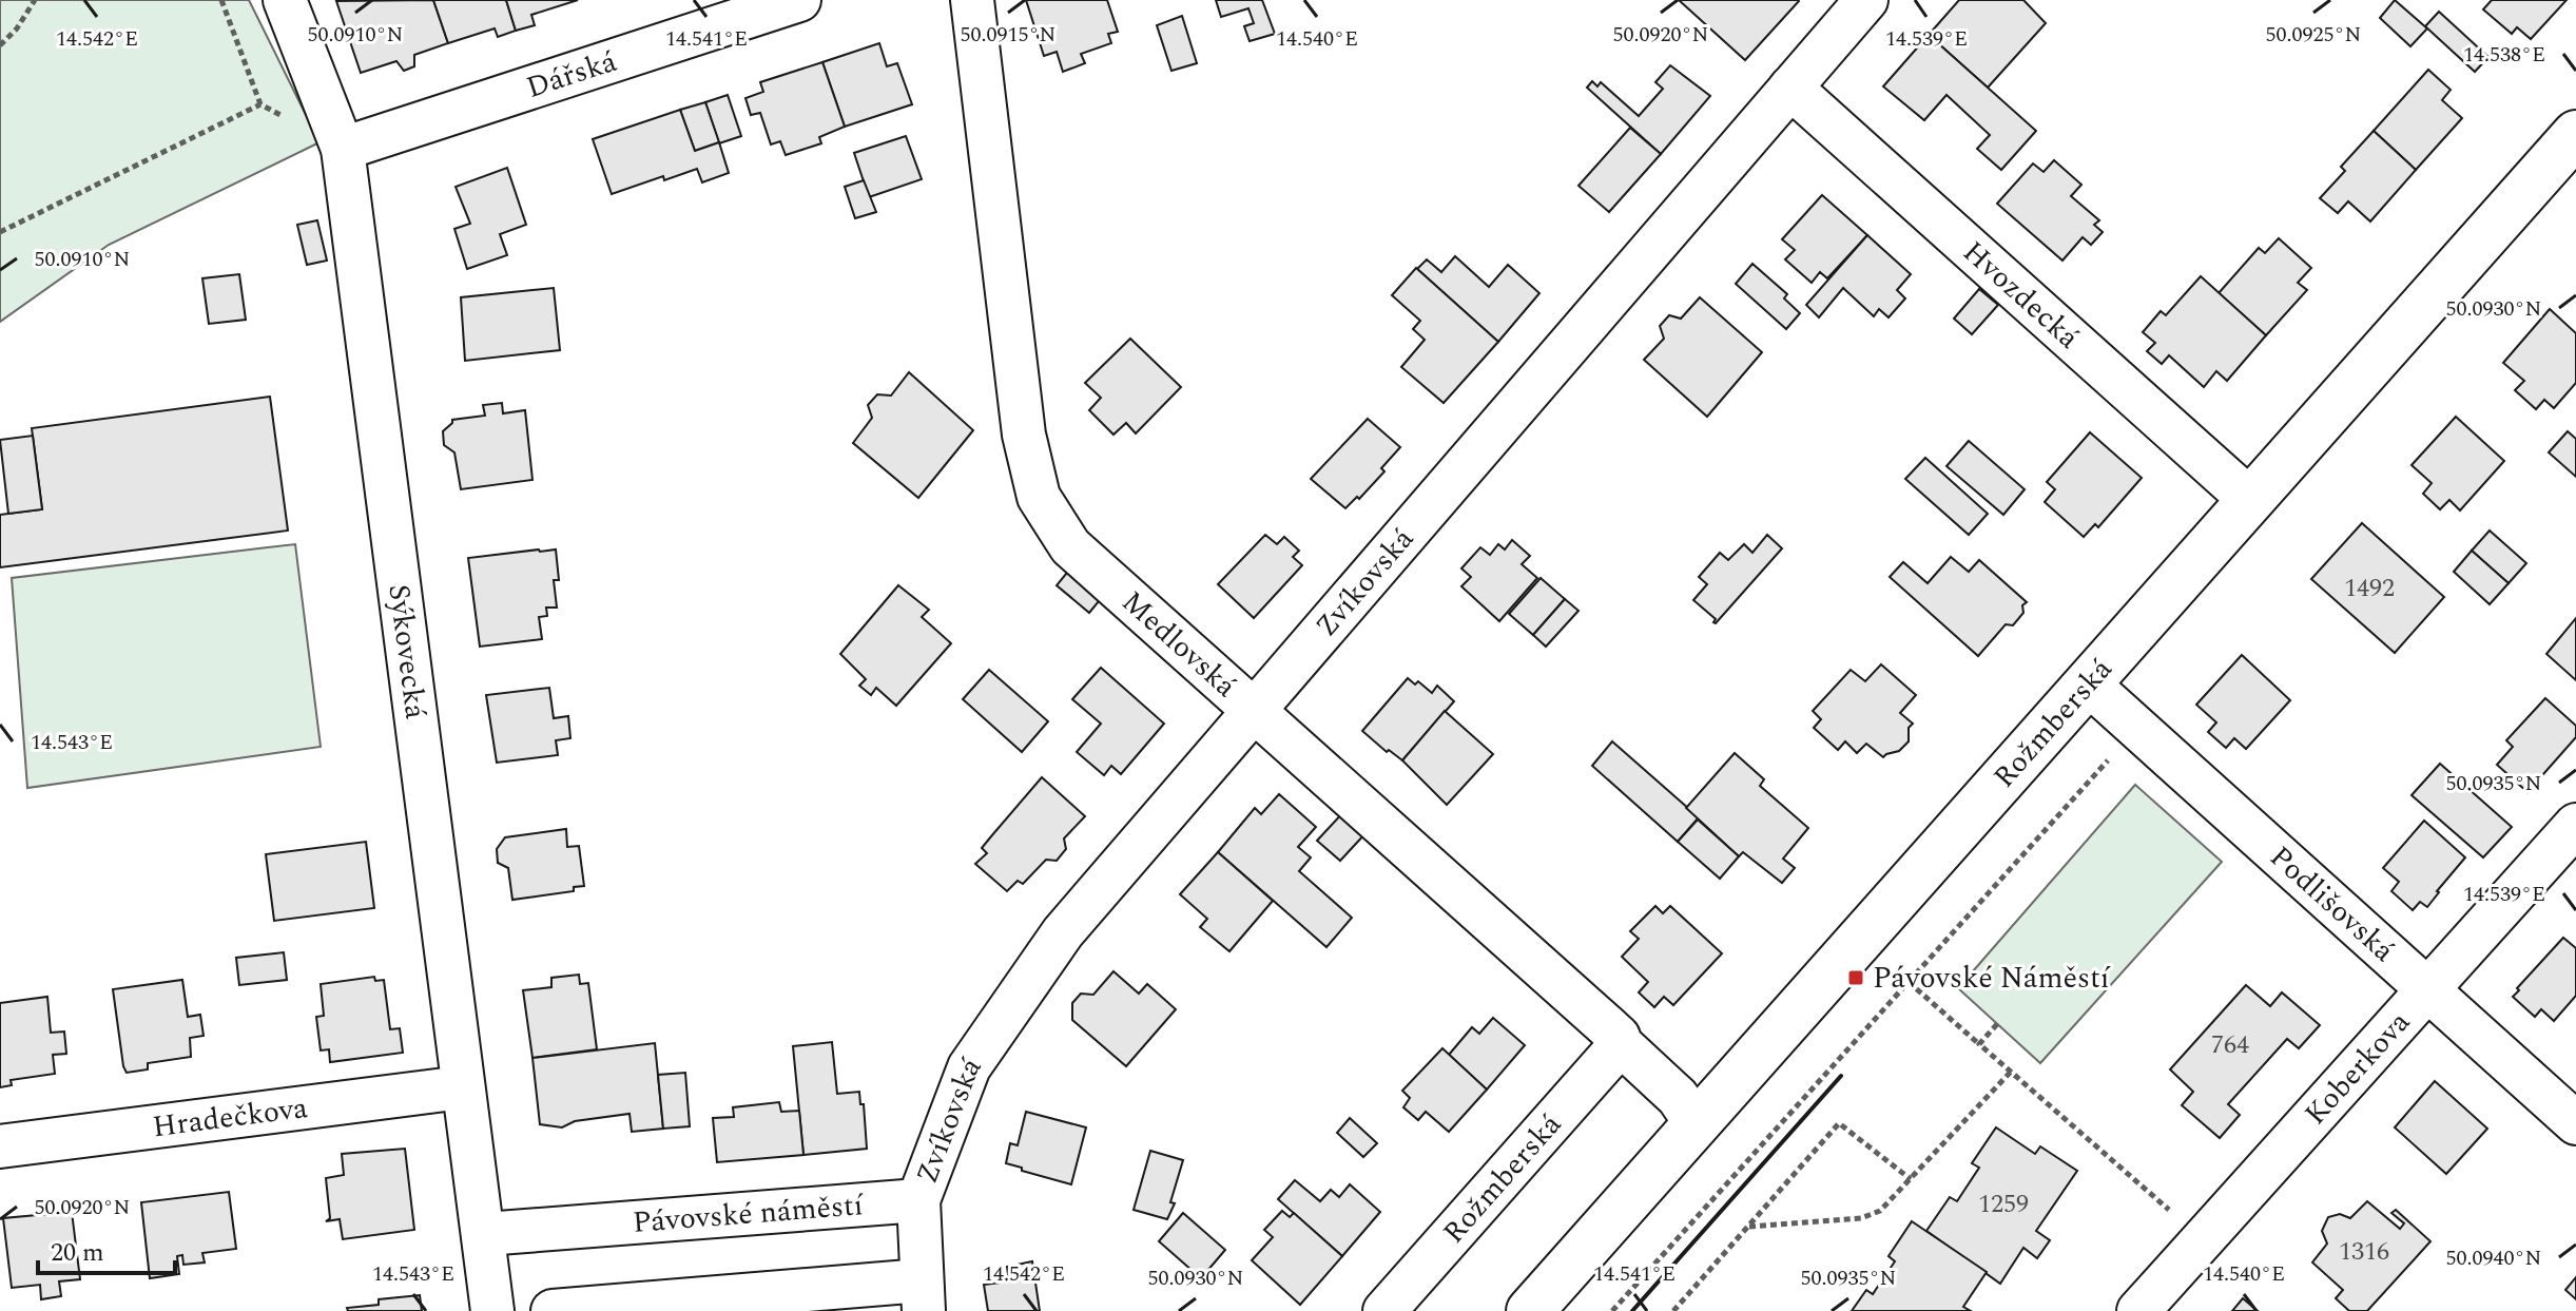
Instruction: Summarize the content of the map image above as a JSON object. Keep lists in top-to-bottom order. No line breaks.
{"streets":{"street":["Dářská","Hvozdecká","Zvíkovská","Medlovská","Sýkovecká","Rožmberská","Podlišovská","Koberkova","Hradečkova","Pávovské náměstí"]},"crossings":[["Dářská","Sýkovecká"],["Hvozdecká","Zvíkovská"],["Hvozdecká","Rožmberská"],["Zvíkovská","Medlovská"],["Zvíkovská","Pávovské náměstí"],["Medlovská","Rožmberská"],["Sýkovecká","Hradečkova"],["Sýkovecká","Pávovské náměstí"],["Rožmberská","Podlišovská"],["Podlišovská","Koberkova"]],"places":{"transit":["Pávovské Náměstí"]},"house_numbers":["1492","764","1259","1316"],"scale_bar":"20 m","coordinates":["50.0910°N","50.0915°N","50.0920°N","50.0925°N","14.542°E","14.541°E","14.540°E","14.539°E","14.538°E","50.0930°N","14.543°E","50.0935°N","50.0940°N"]}
